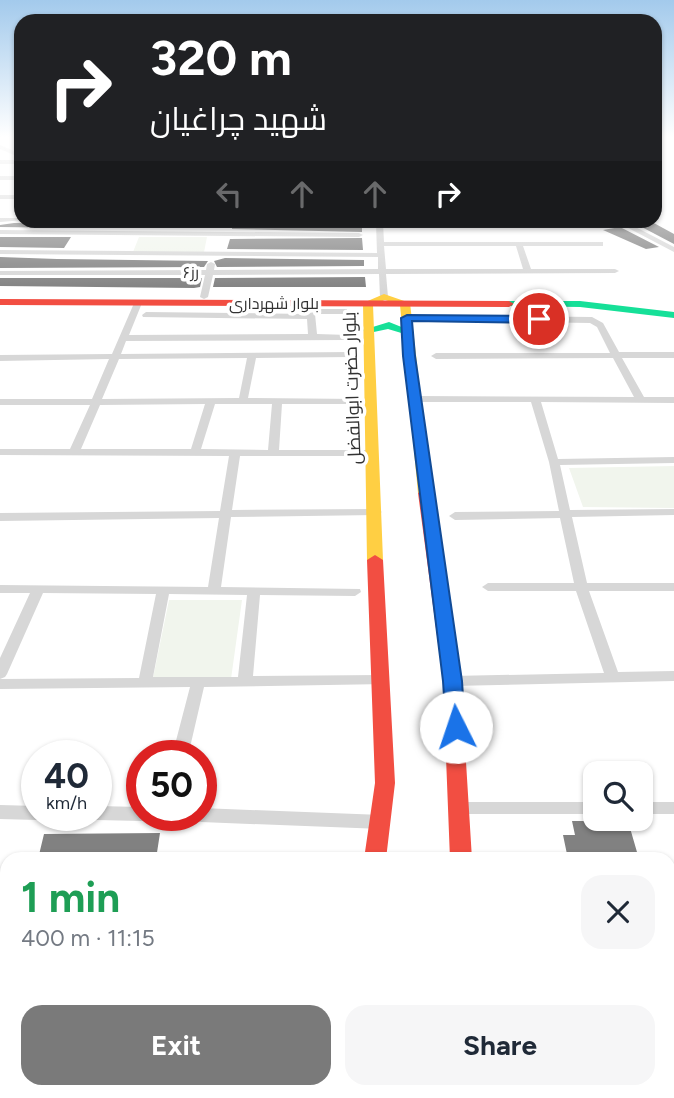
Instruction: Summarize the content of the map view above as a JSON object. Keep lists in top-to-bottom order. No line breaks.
{"streets":{"main road":["بلوار شهرداری","بلوار حضرت ابوالفضل"],"street":["رز۶"]},"crossings":[["بلوار شهرداری","بلوار حضرت ابوالفضل"]],"page":{"turn":["320 m","شهید چراغیان"],"speed":"40 km/h","limit":"50","heading":["1 min","400 m · 11:15"],"buttons":["Exit","Share"]}}
